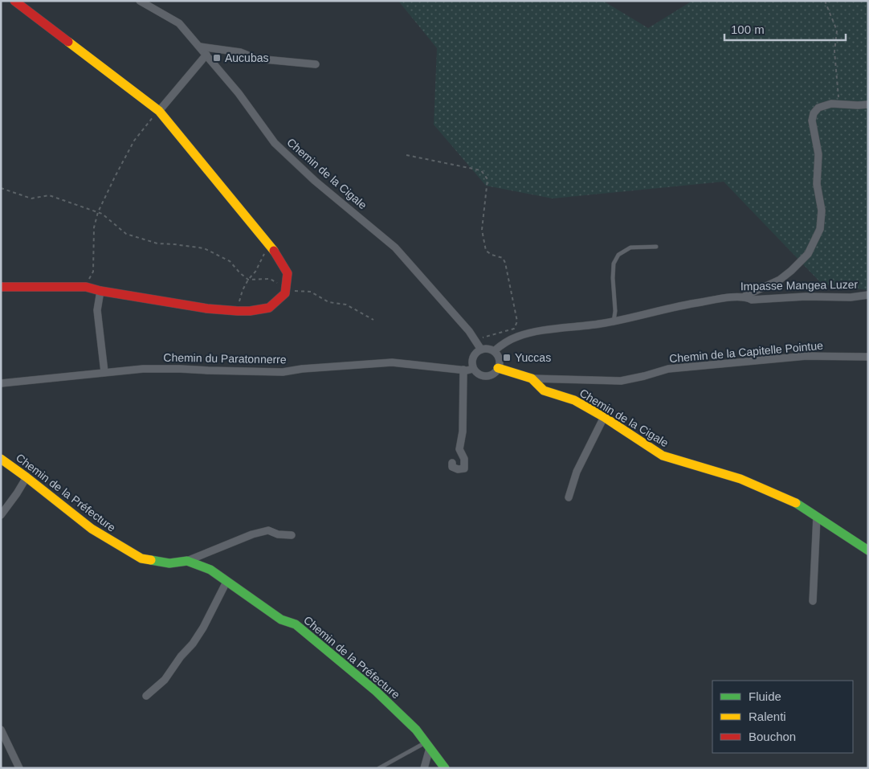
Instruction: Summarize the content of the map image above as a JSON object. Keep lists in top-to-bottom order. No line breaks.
{"streets":{"street":["Chemin de la Cigale","Impasse Mangea Luzer","Chemin de la Capitelle Pointue","Chemin du Paratonnerre","Chemin de la Préfecture"]},"crossings":[["Chemin de la Cigale","Impasse Mangea Luzer"],["Chemin de la Cigale","Chemin de la Capitelle Pointue"],["Chemin de la Cigale","Chemin du Paratonnerre"],["Impasse Mangea Luzer","Chemin du Paratonnerre"]],"places":{"transit":["Aucubas","Yuccas"]},"legend":["Fluide","Ralenti","Bouchon"],"scale_bar":"100 m"}
